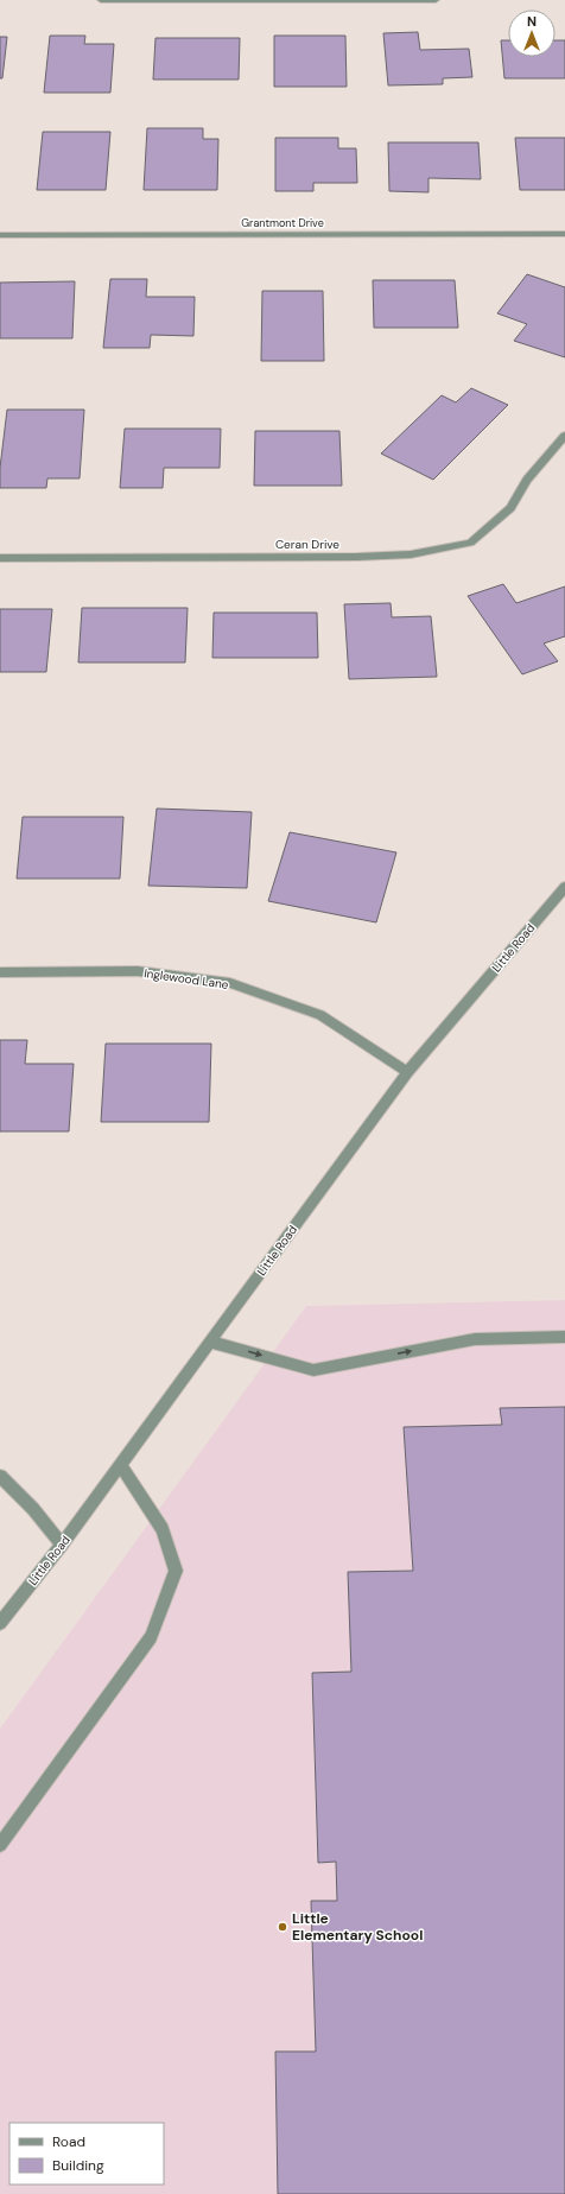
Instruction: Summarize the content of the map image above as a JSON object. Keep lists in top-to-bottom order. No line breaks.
{"streets":{"street":["Grantmont Drive","Ceran Drive","Little Road","Inglewood Lane"]},"crossings":[["Little Road","Inglewood Lane"]],"places":["Little Elementary School"],"legend":["Road","Building"],"north":"top"}
